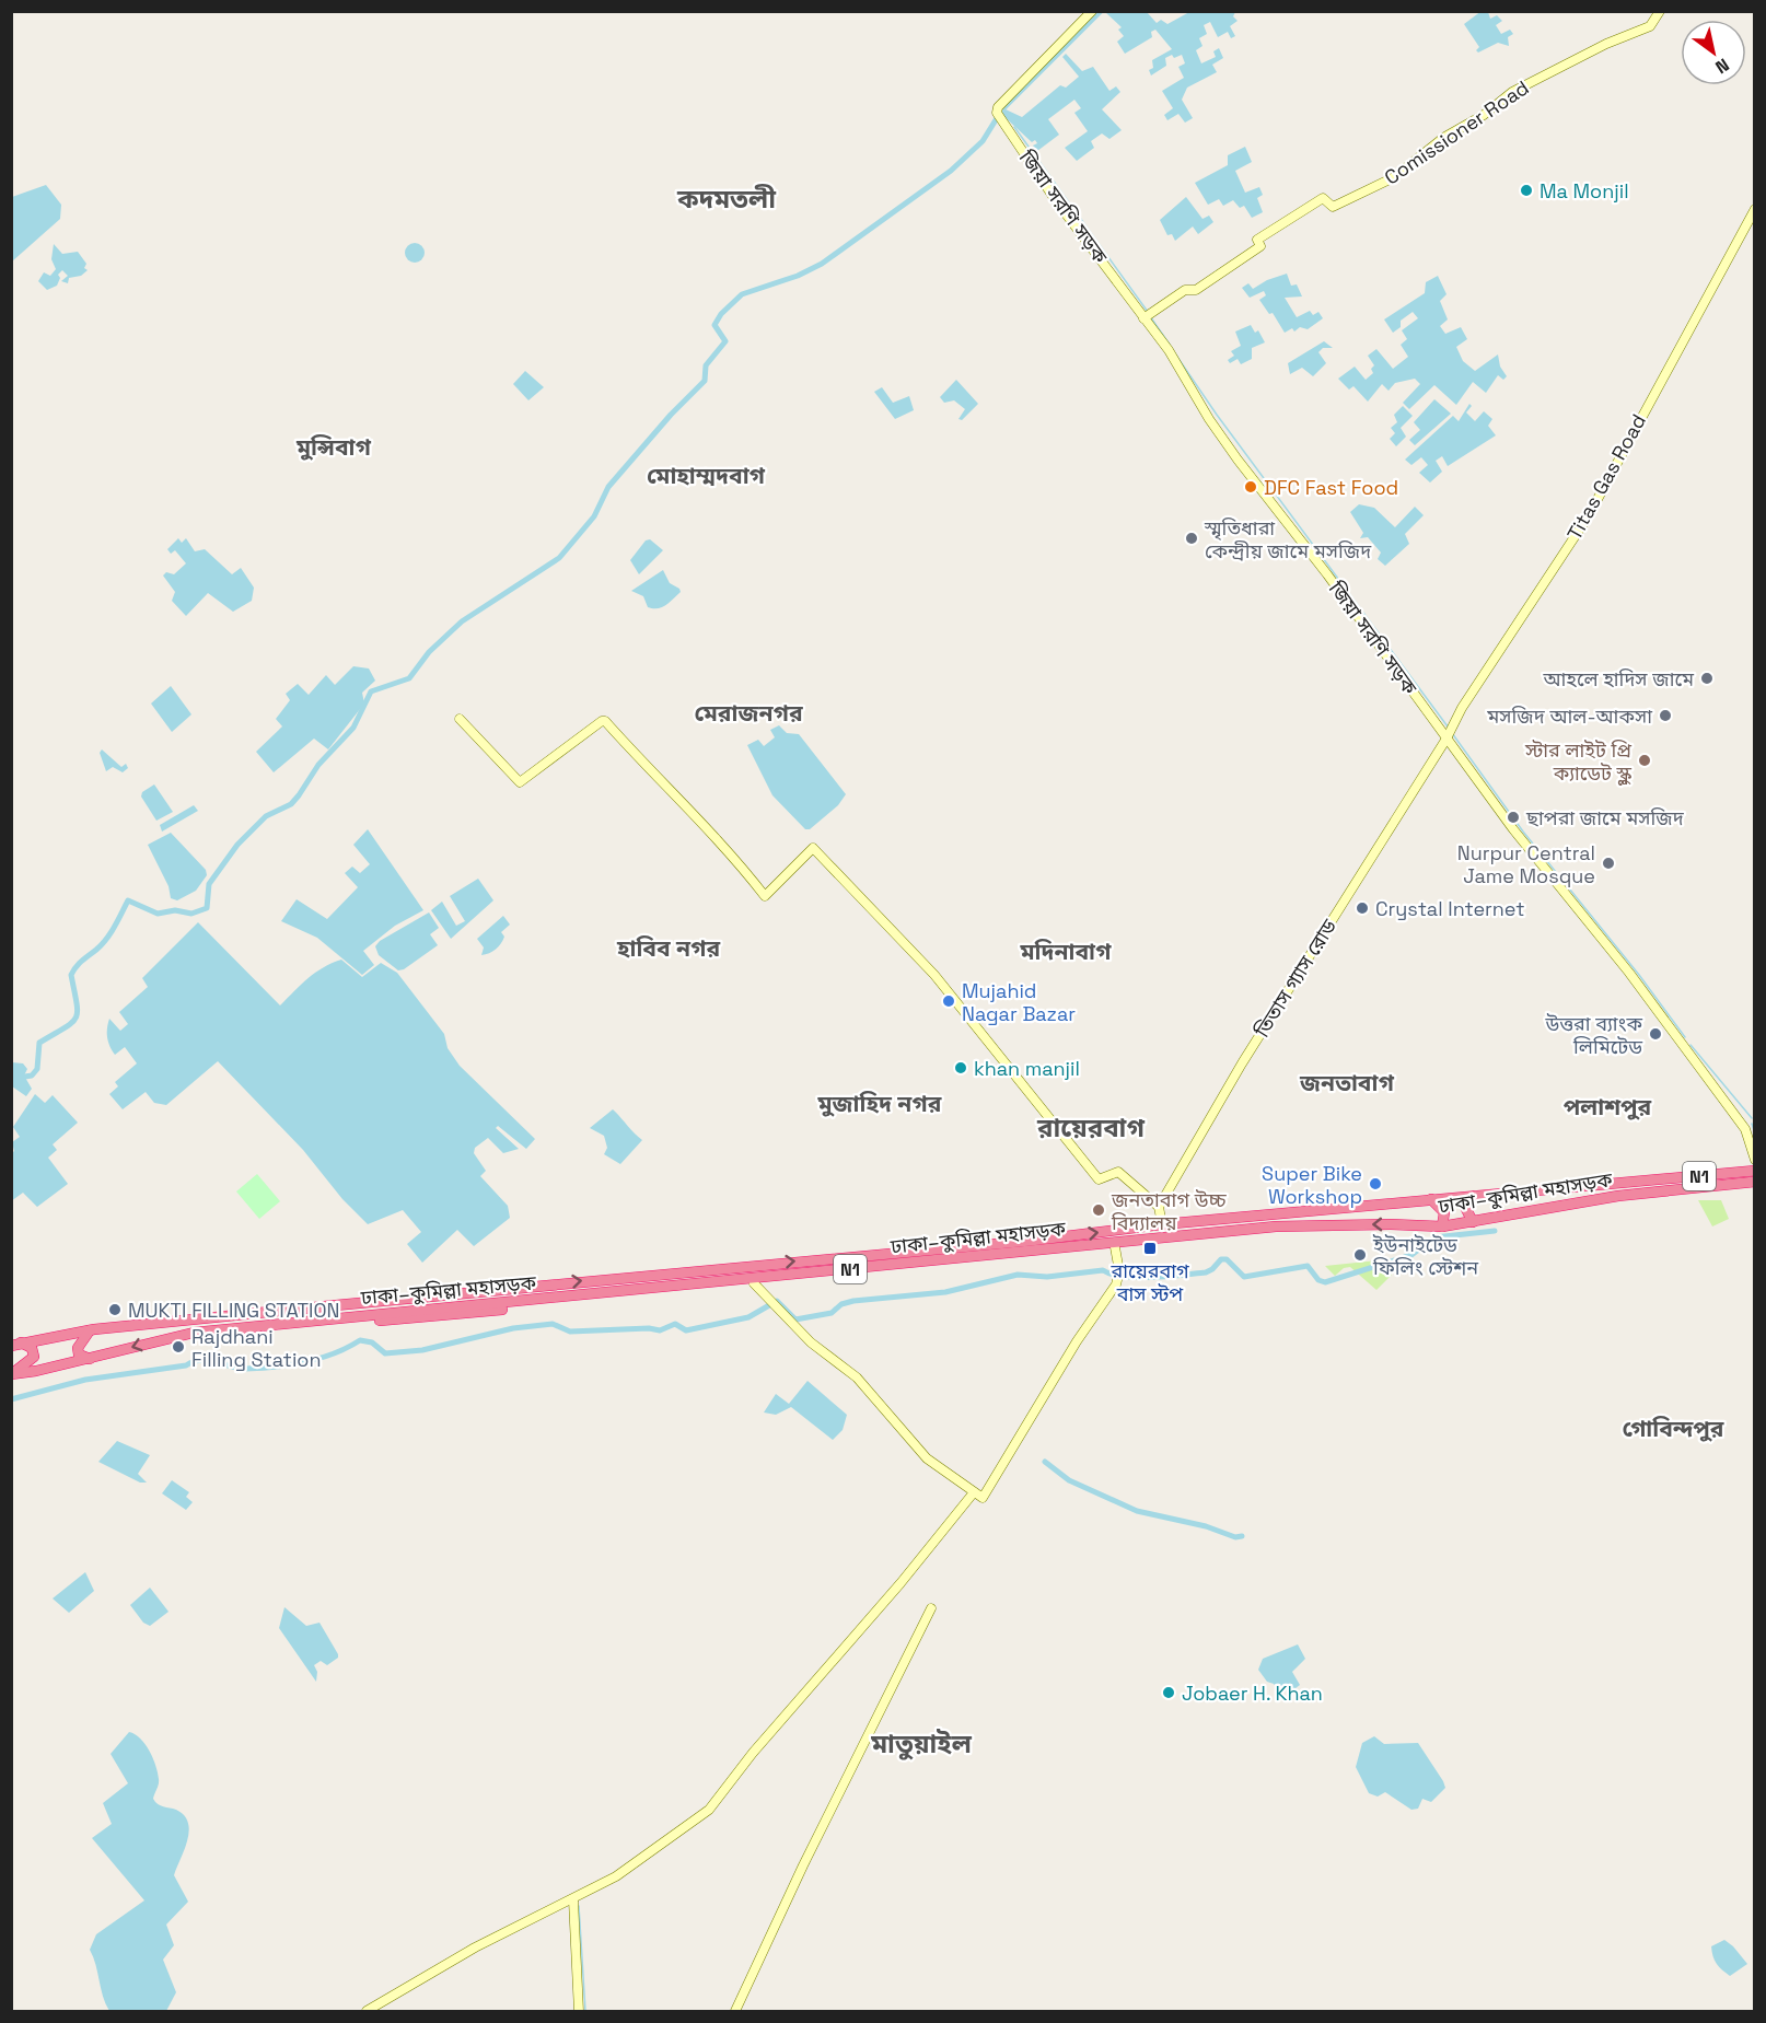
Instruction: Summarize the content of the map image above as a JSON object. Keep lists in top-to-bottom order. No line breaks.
{"streets":{"highway":["N1","ঢাকা–কুমিল্লা মহাসড়ক"],"street":["Comissioner Road","জিয়া সরণি সড়ক","Titas Gas Road","তিতাস গ্যাস রোড"]},"crossings":[["Comissioner Road","জিয়া সরণি সড়ক"],["জিয়া সরণি সড়ক","Titas Gas Road"],["জিয়া সরণি সড়ক","তিতাস গ্যাস রোড"],["Titas Gas Road","তিতাস গ্যাস রোড"]],"districts":["কদমতলী","মুন্সিবাগ","মোহাম্মদবাগ","মেরাজনগর","হাবিব নগর","মদিনাবাগ","জনতাবাগ","মুজাহিদ নগর","পলাশপুর","রায়েরবাগ","গোবিন্দপুর","মাতুয়াইল"],"places":{"other":["Ma Monjil","DFC Fast Food","স্মৃতিধারা কেন্দ্রীয় জামে মসজিদ","আহলে হাদিস জামে","মসজিদ আল-আকসা","স্টার লাইট প্রি ক্যাডেট স্কুল","ছাপরা জামে মসজিদ","Nurpur Central Jame Mosque","Crystal Internet","Mujahid Nagar Bazar","উত্তরা ব্যাংক লিমিটেড","khan manjil","Super Bike Workshop","জনতাবাগ উচ্চ বিদ্যালয়","ইউনাইটেড ফিলিং স্টেশন","MUKTI FILLING STATION","Rajdhani Filling Station","Jobaer H. Khan"],"transit":["রায়েরবাগ বাস স্টপ"]},"north":"bottom right"}
